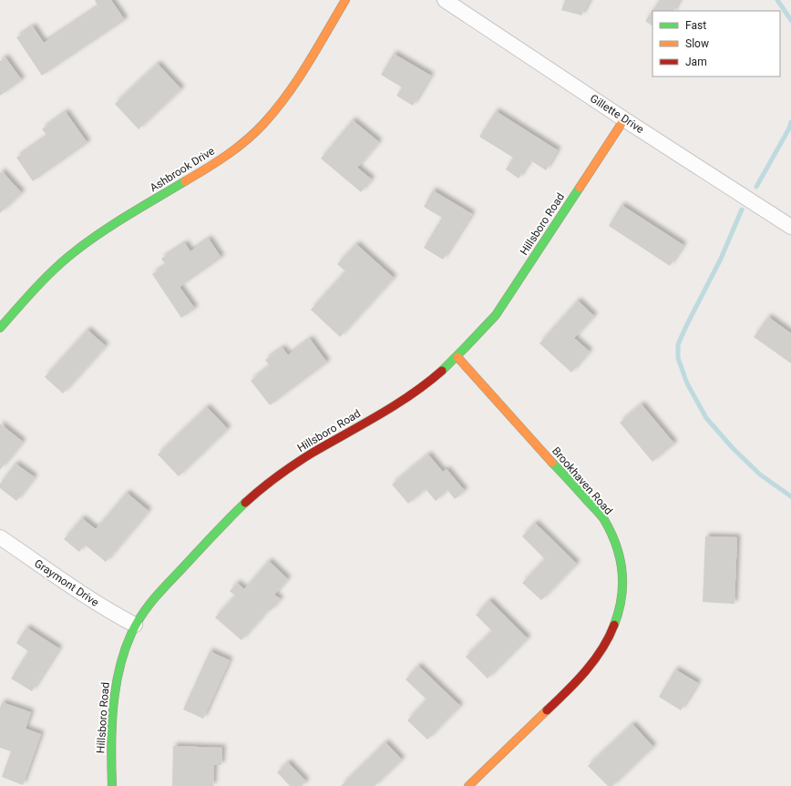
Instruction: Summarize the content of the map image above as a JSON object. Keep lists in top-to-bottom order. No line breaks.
{"streets":{"street":["Gillette Drive","Ashbrook Drive","Hillsboro Road","Brookhaven Road","Graymont Drive"]},"crossings":[["Gillette Drive","Hillsboro Road"],["Hillsboro Road","Brookhaven Road"],["Hillsboro Road","Graymont Drive"]],"legend":["Fast","Slow","Jam"]}
